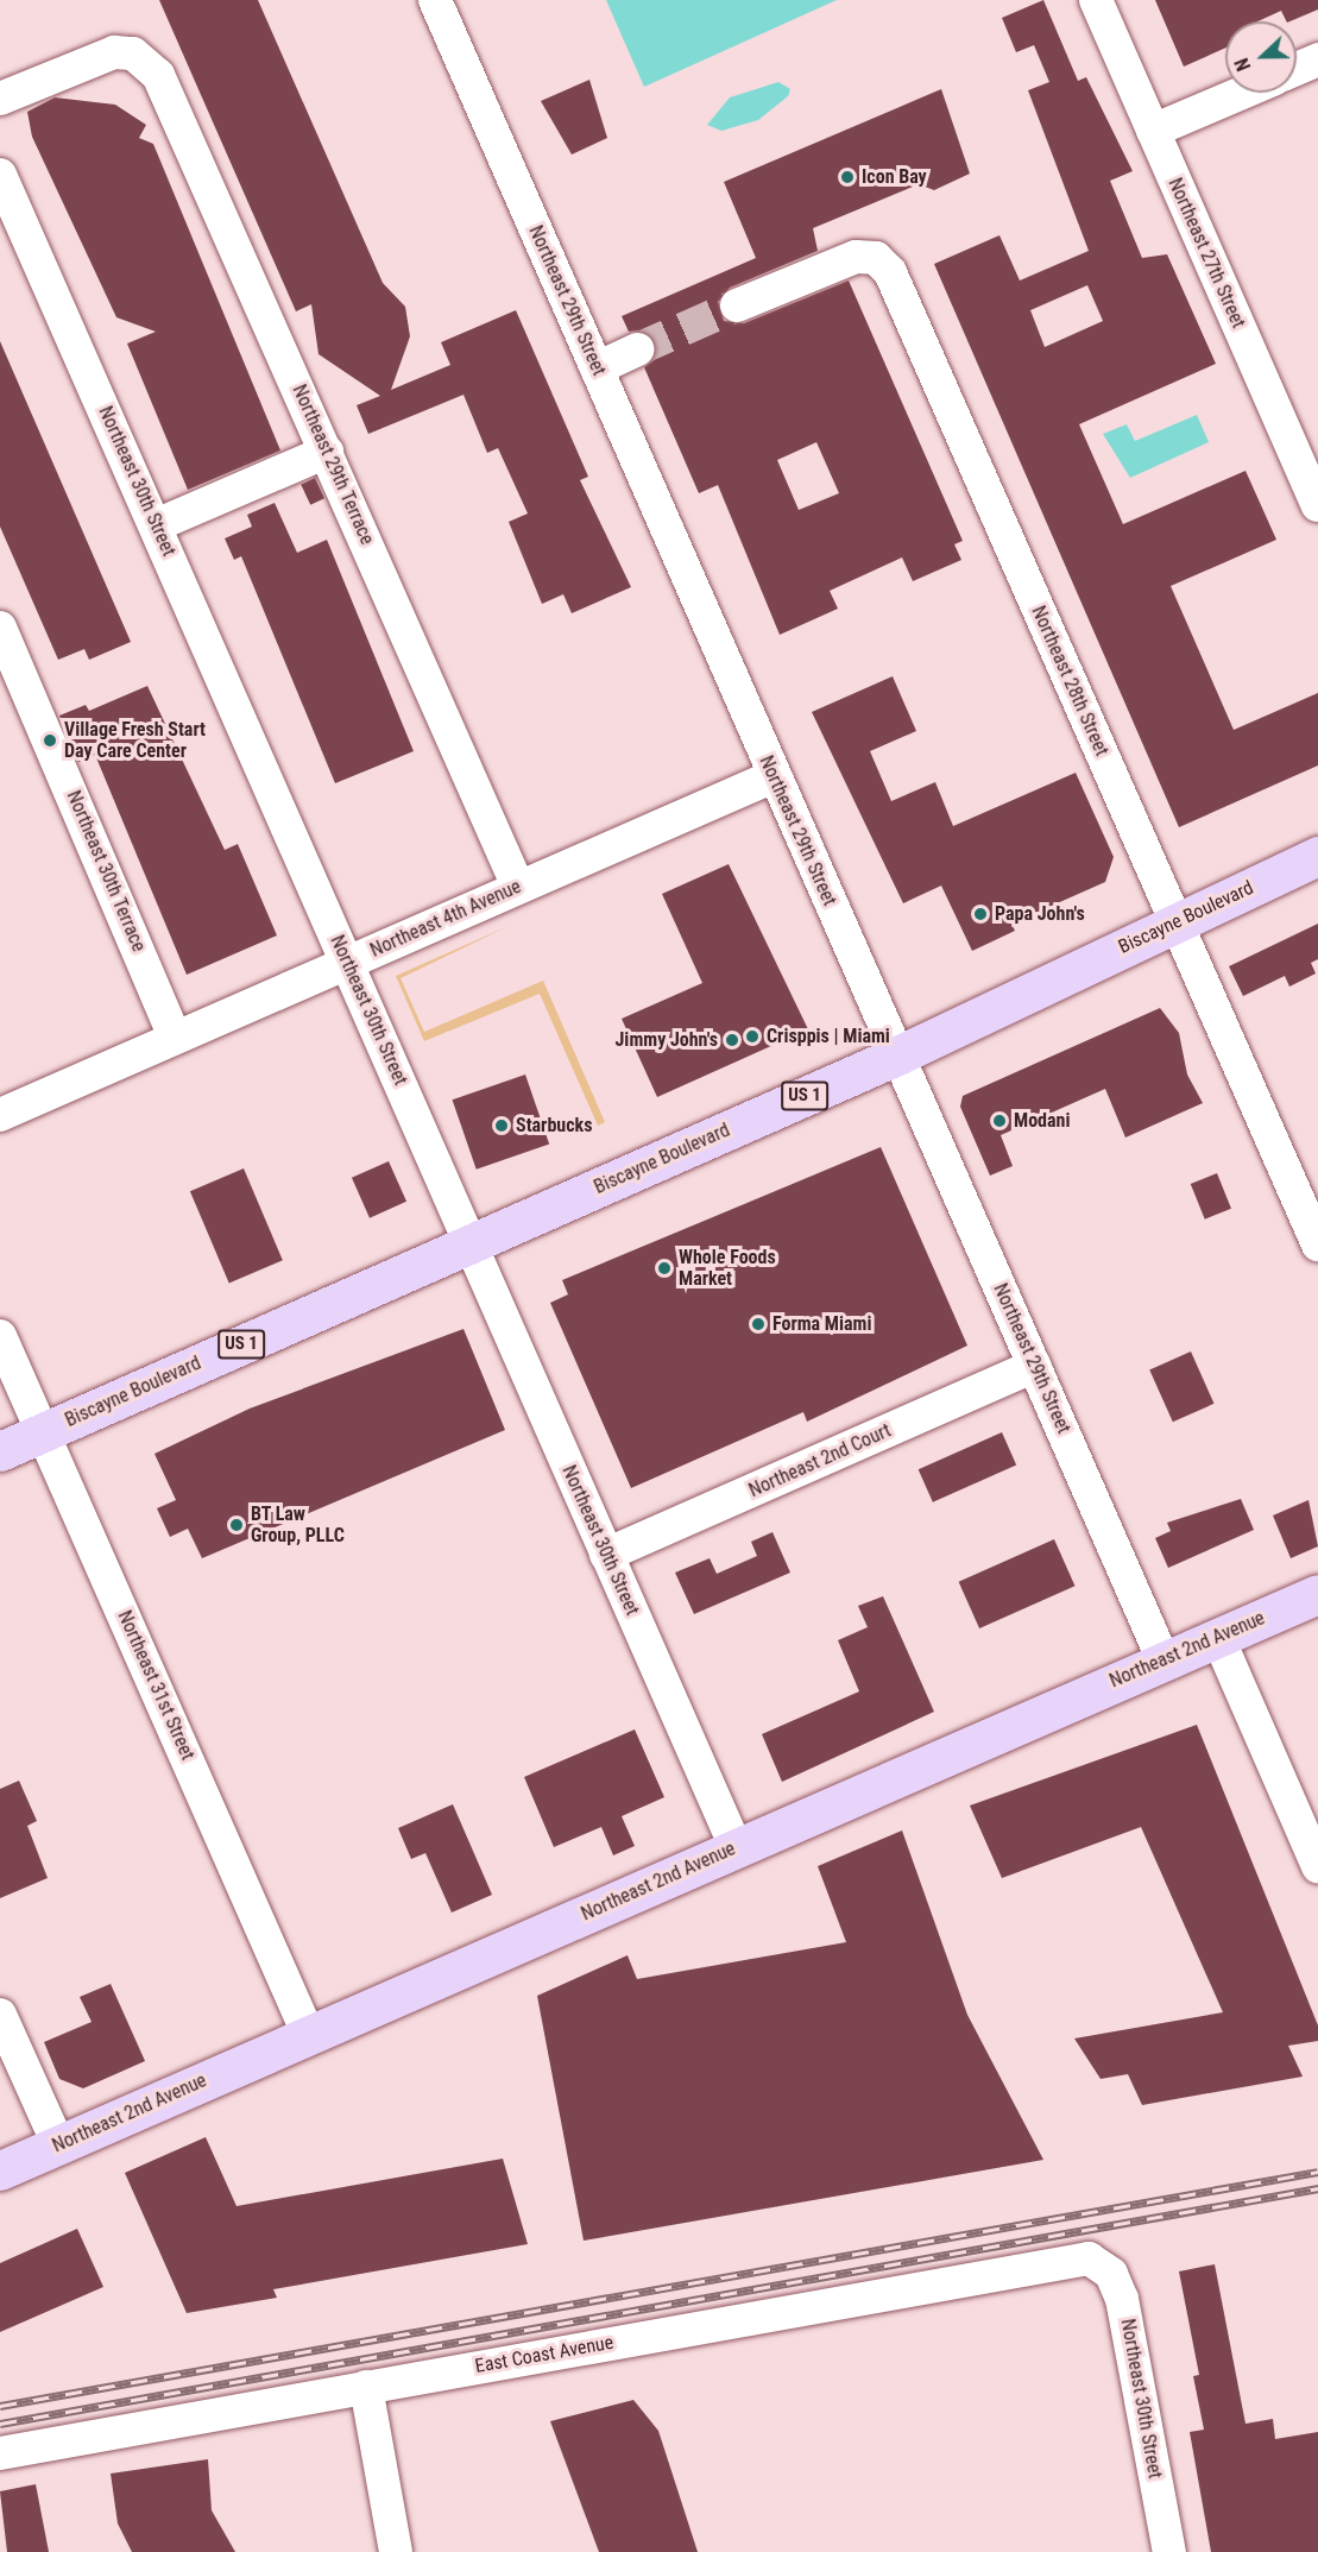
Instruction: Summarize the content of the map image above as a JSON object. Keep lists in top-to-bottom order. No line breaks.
{"streets":{"main road":["Biscayne Boulevard","US 1","Northeast 2nd Avenue"],"street":["Northeast 27th Street","Northeast 29th Street","Northeast 29th Terrace","Northeast 30th Street","Northeast 28th Street","Northeast 30th Terrace","Northeast 4th Avenue","Northeast 2nd Court","Northeast 31st Street","East Coast Avenue"]},"crossings":[["Northeast 29th Street","Biscayne Boulevard"],["Northeast 29th Street","Northeast 4th Avenue"],["Northeast 29th Street","Northeast 2nd Court"],["Northeast 29th Street","Northeast 2nd Avenue"],["Northeast 29th Terrace","Northeast 4th Avenue"],["Northeast 30th Street","Biscayne Boulevard"],["Northeast 30th Street","Northeast 4th Avenue"],["Northeast 30th Street","Northeast 2nd Court"],["Northeast 30th Street","Northeast 2nd Avenue"],["Northeast 30th Street","East Coast Avenue"],["Northeast 28th Street","Biscayne Boulevard"],["Northeast 30th Terrace","Northeast 4th Avenue"],["Biscayne Boulevard","Northeast 31st Street"],["Northeast 2nd Avenue","Northeast 31st Street"]],"places":["Icon Bay","Village Fresh Start Day Care Center","Papa John's","Crisppis | Miami","Jimmy John's","Modani","Starbucks","Whole Foods Market","Forma Miami","BT Law Group, PLLC"],"north":"left"}
